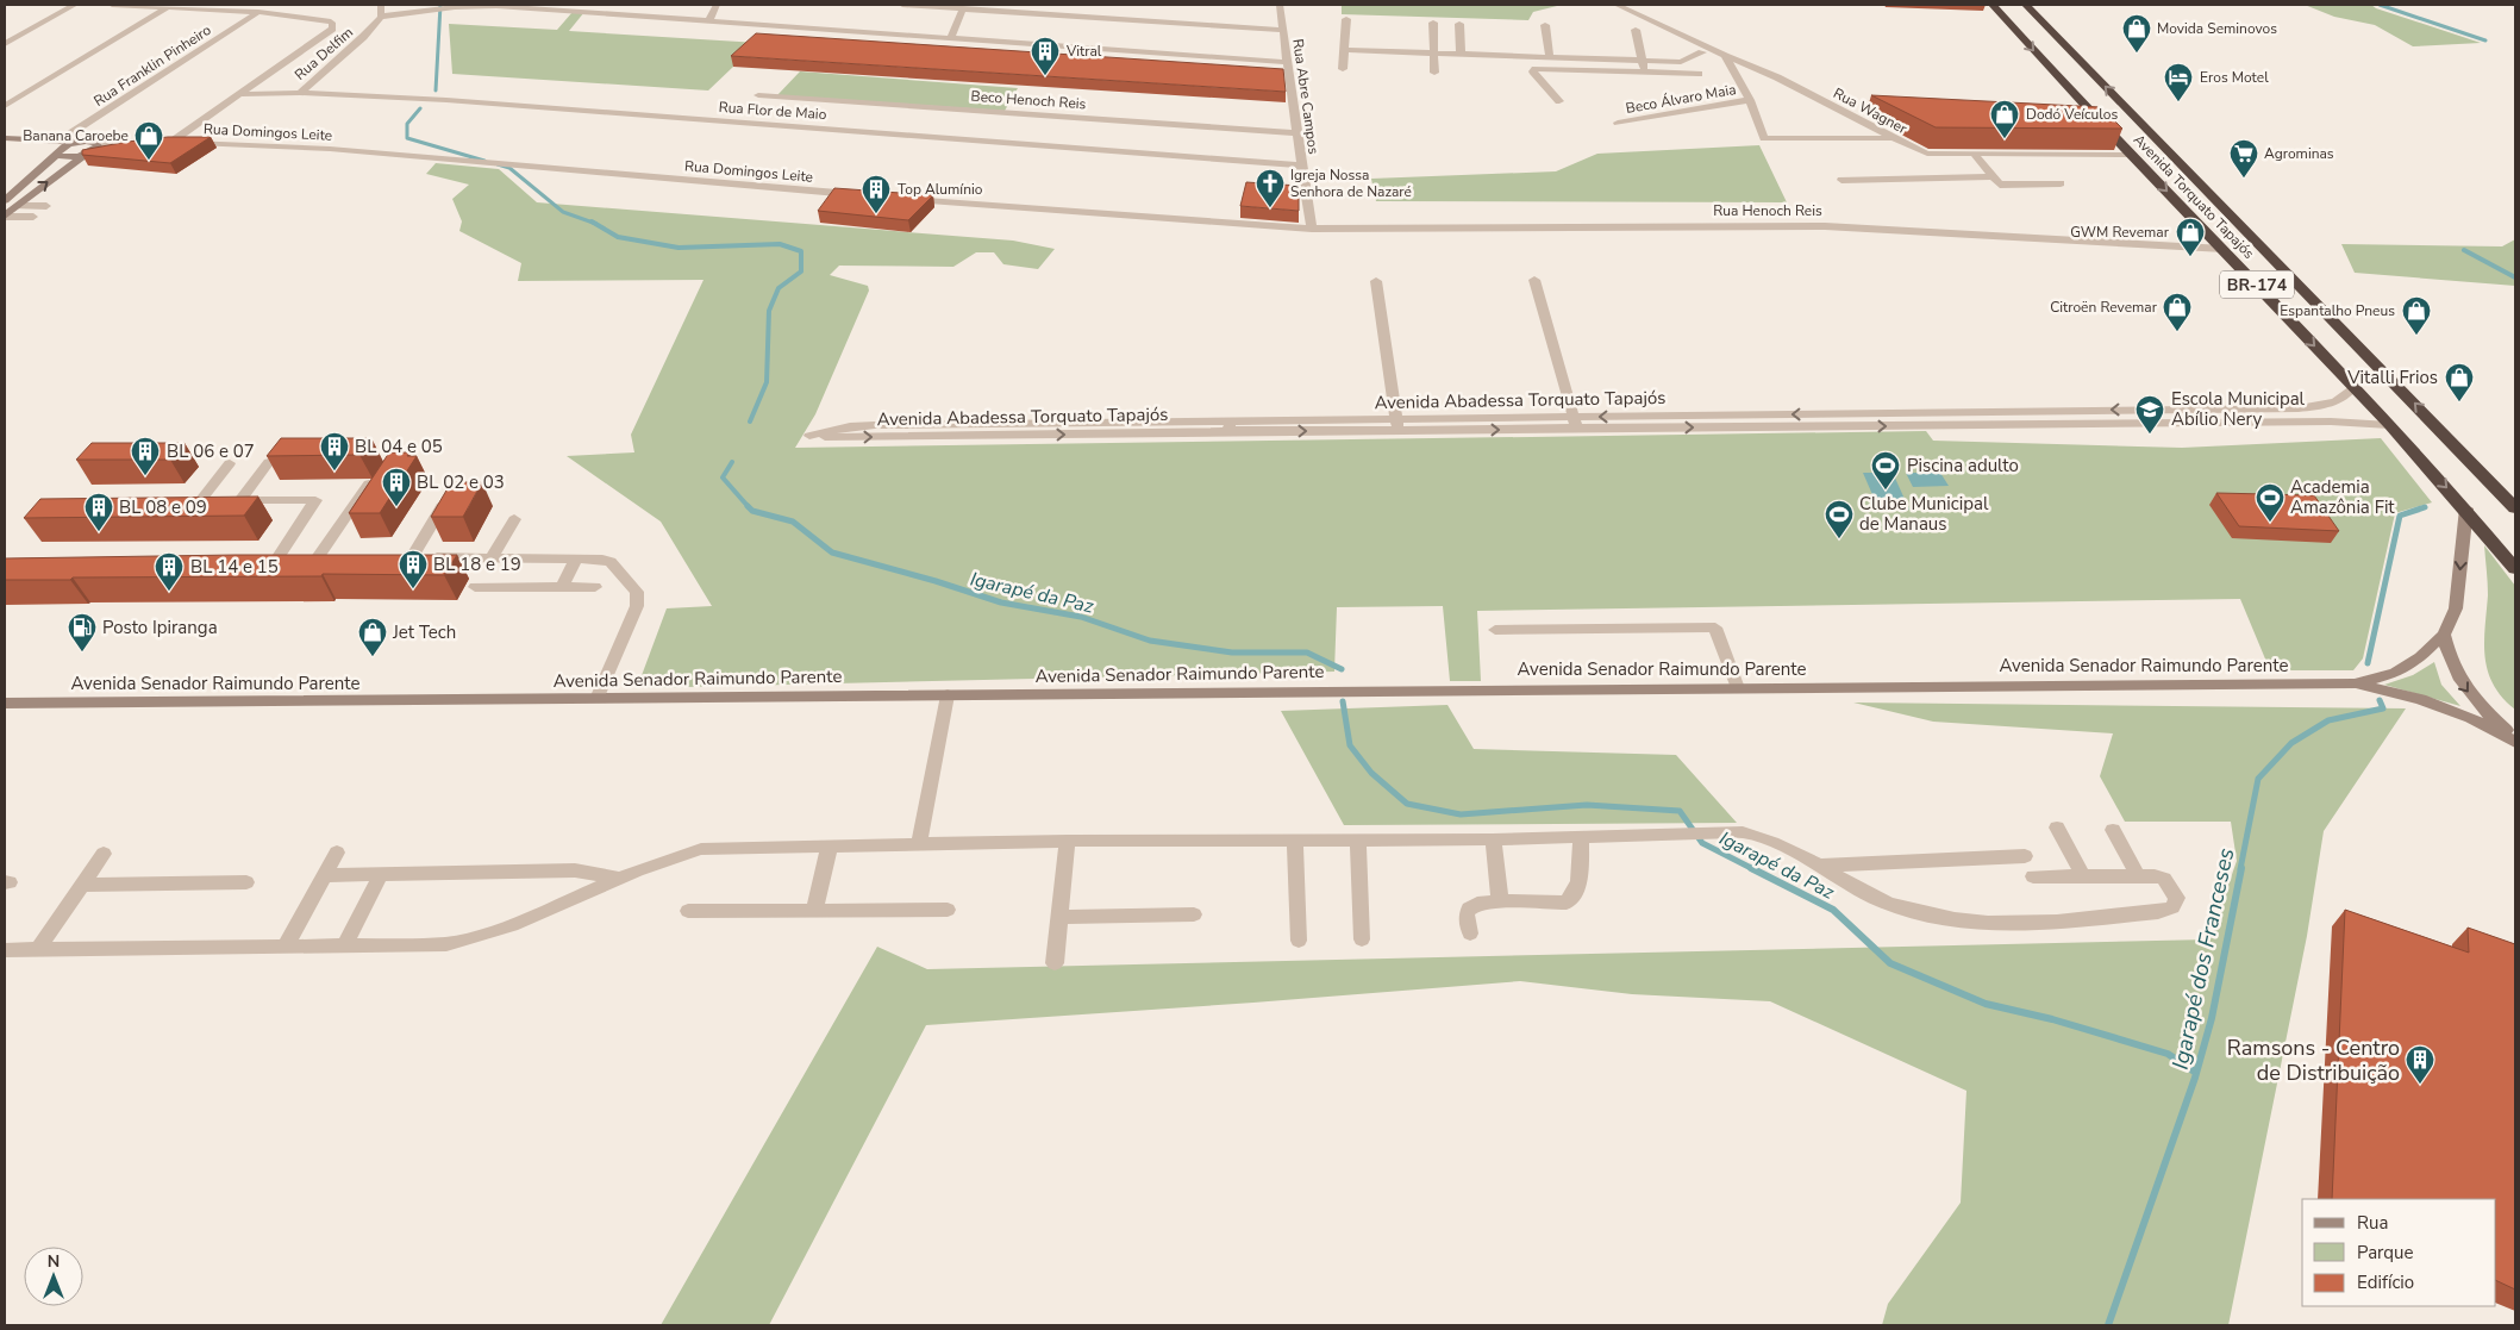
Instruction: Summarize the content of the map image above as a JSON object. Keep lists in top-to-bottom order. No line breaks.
{"streets":{"highway":["Avenida Torquato Tapajós","BR-174"],"street":["Rua Delfim","Rua Franklin Pinheiro","Rua Abre Campos","Beco Álvaro Maia","Beco Henoch Reis","Rua Flor de Maio","Rua Wagner","Rua Domingos Leite","Rua Henoch Reis","Avenida Abadessa Torquato Tapajós","Avenida Senador Raimundo Parente"]},"crossings":[["Rua Delfim","Rua Flor de Maio"],["Rua Abre Campos","Beco Henoch Reis"],["Rua Abre Campos","Rua Flor de Maio"],["Rua Abre Campos","Rua Henoch Reis"],["Rua Wagner","Avenida Torquato Tapajós"],["Avenida Torquato Tapajós","Rua Henoch Reis"],["Avenida Torquato Tapajós","Avenida Abadessa Torquato Tapajós"],["Avenida Torquato Tapajós","Avenida Senador Raimundo Parente"]],"water":["Igarapé da Paz","Igarapé dos Franceses"],"places":{"shop":["Movida Seminovos","Dodó Veículos","Banana Caroebe","GWM Revemar","Citroën Revemar","Espantalho Pneus","Vitalli Frios","Jet Tech"],"building":["Vitral","Top Alumínio","BL 04 e 05","BL 06 e 07","BL 02 e 03","BL 08 e 09","BL 18 e 19","BL 14 e 15","Ramsons - Centro de Distribuição"],"hotel":["Eros Motel"],"supermarket":["Agrominas"],"church":["Igreja Nossa Senhora de Nazaré"],"school or university":["Escola Municipal Abílio Nery"],"sports":["Piscina adulto","Academia Amazônia Fit","Clube Municipal de Manaus"],"fuel station":["Posto Ipiranga"]},"legend":["Rua","Parque","Edifício"],"north":"top"}
